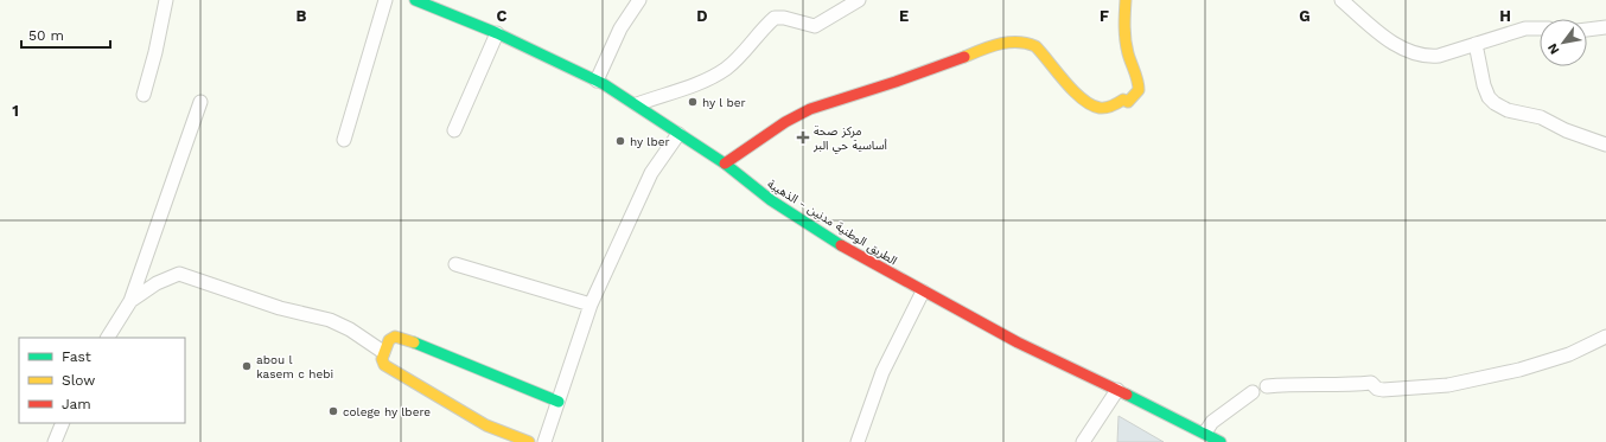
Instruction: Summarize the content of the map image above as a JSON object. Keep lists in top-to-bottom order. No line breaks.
{"streets":{"street":["الطريق الوطنية مدنين - الذهيبة"]},"places":{"other":["hy l ber","hy lber","abou l kasem c hebi","colege hy lbere"],"health":["مركز صحة أساسية حي البر"]},"legend":["Fast","Slow","Jam"],"scale_bar":"50 m","north":"bottom left","grid":{"columns":["B","C","D","E","F","G","H"],"rows":["1"]}}
